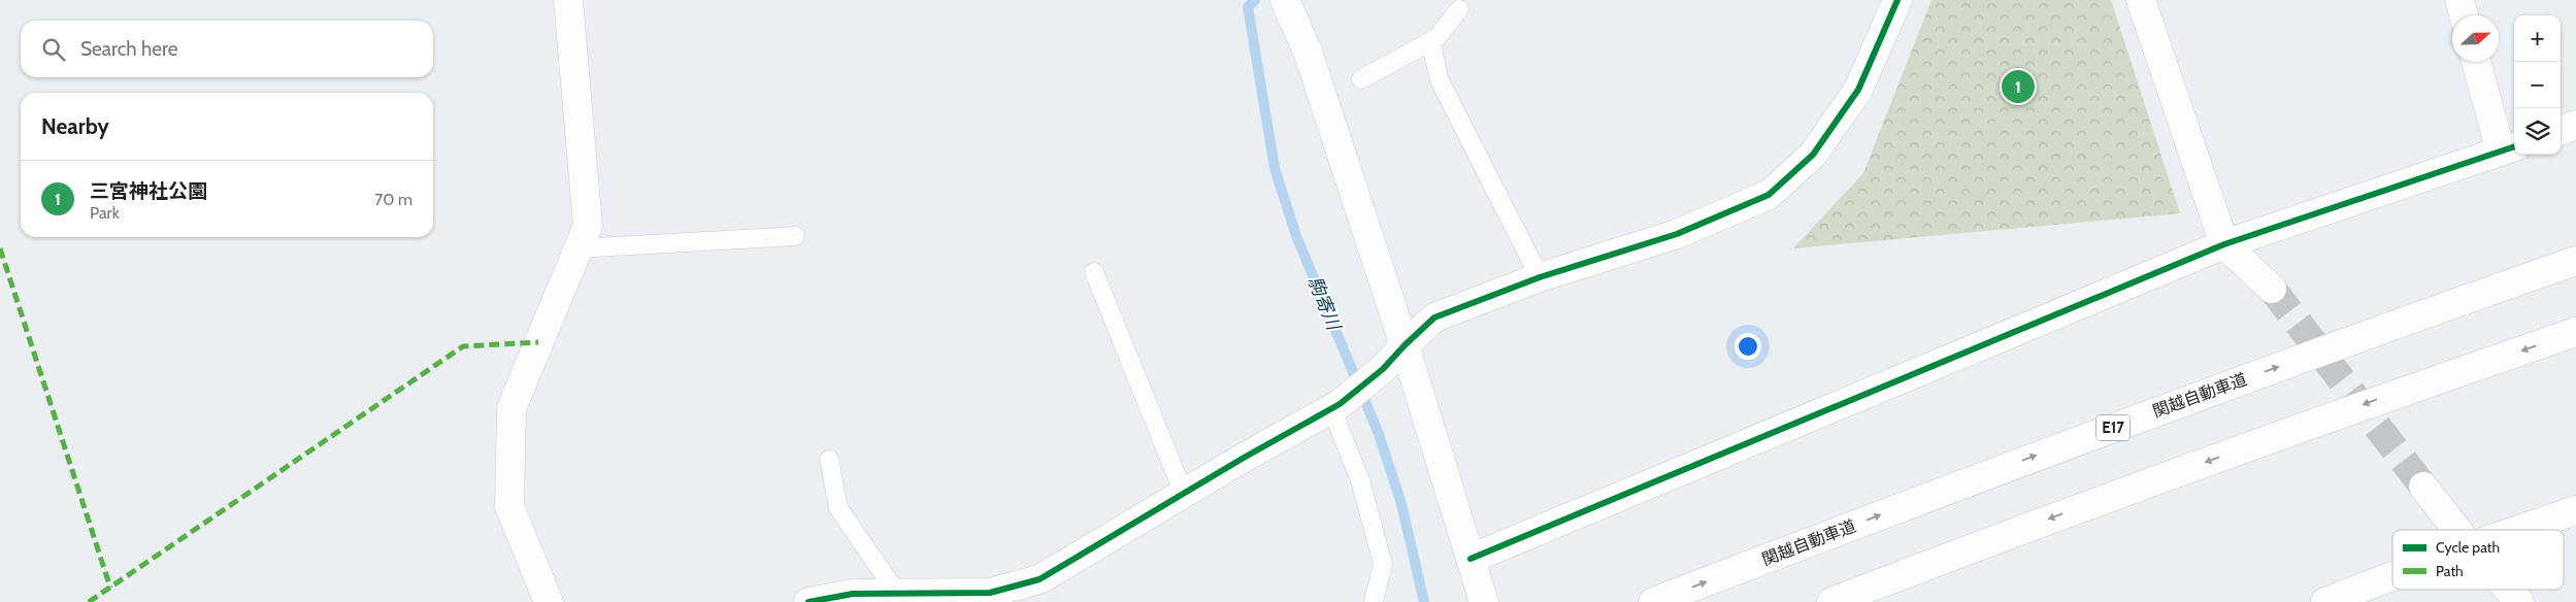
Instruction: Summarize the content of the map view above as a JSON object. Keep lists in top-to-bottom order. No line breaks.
{"streets":{"main road":["関越自動車道","E17"]},"water":["駒寄川"],"legend":["Cycle path","Path"],"north":"right","page":{"map_buttons":["+","−"],"search":"Search here","pins":"1","heading":"Nearby","list":[{"mark":"1","name":"三宮神社公園","note":"Park","value":"70 m"}]}}
